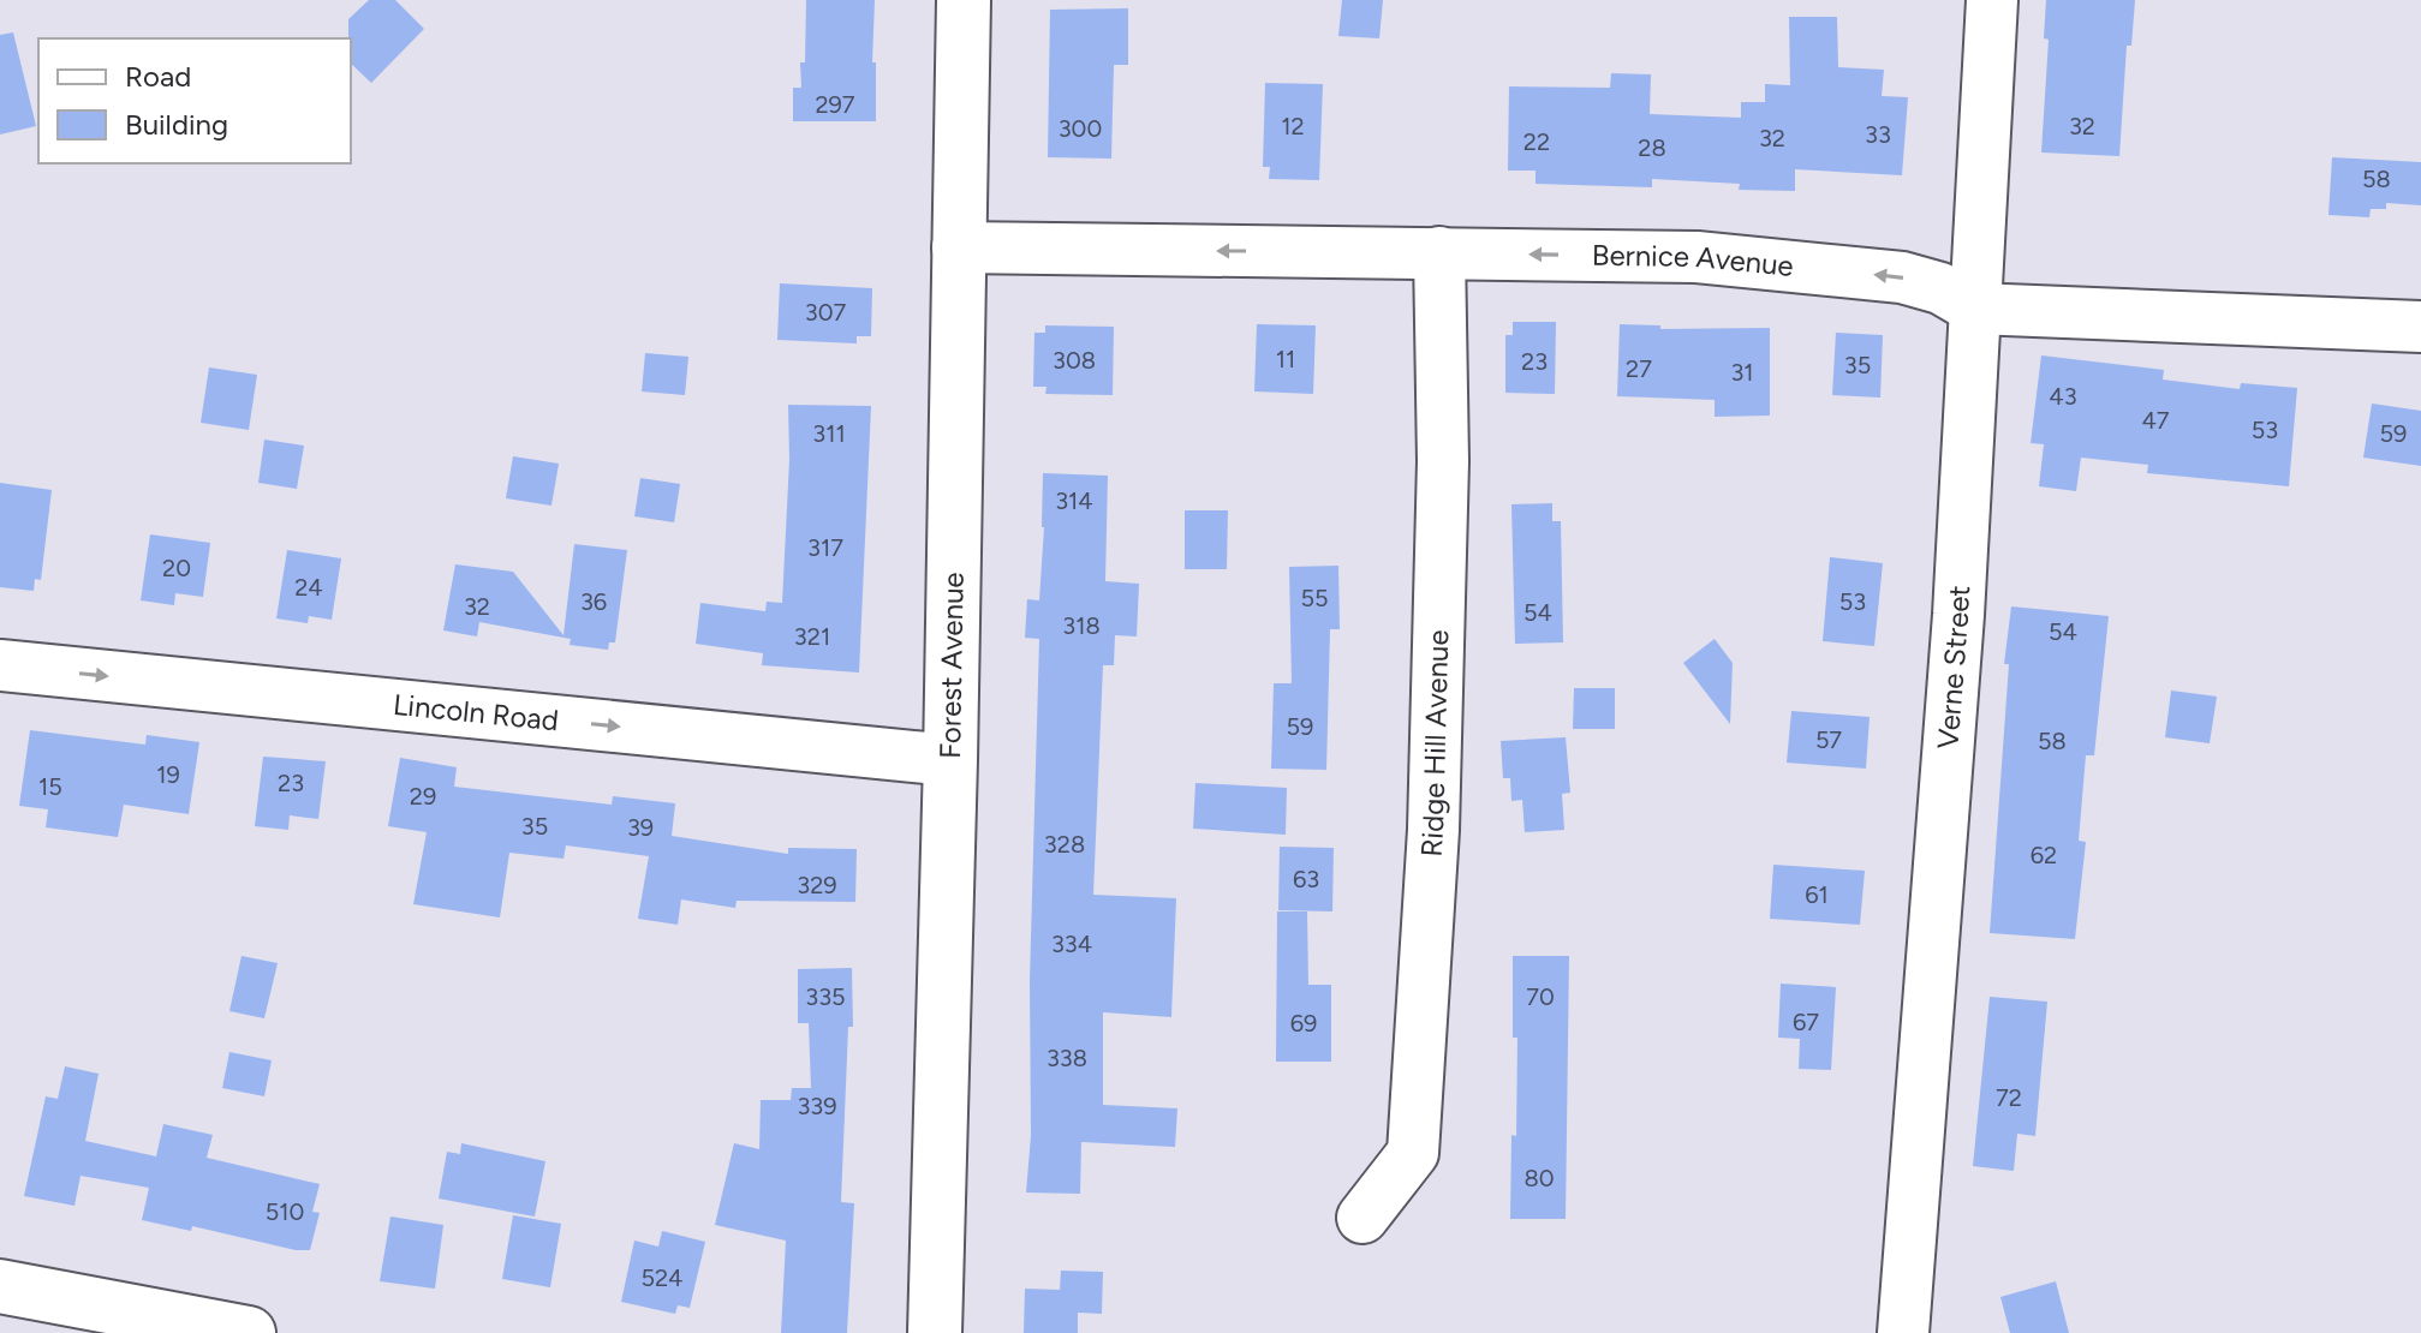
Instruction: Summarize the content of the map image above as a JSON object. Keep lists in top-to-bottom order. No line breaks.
{"streets":{"street":["Bernice Avenue","Forest Avenue","Verne Street","Lincoln Road","Ridge Hill Avenue"]},"crossings":[["Bernice Avenue","Forest Avenue"],["Bernice Avenue","Verne Street"],["Bernice Avenue","Ridge Hill Avenue"],["Forest Avenue","Lincoln Road"]],"one_way":["Bernice Avenue","Lincoln Road"],"house_numbers":["297","12","32","300","33","32","22","28","58","307","11","308","23","35","27","31","43","47","53","311","59","314","317","20","24","55","36","53","32","54","318","54","321","59","57","58","19","23","15","29","35","39","328","62","63","329","61","334","335","70","67","69","338","72","339","80","510","524"],"legend":["Road","Building"]}
